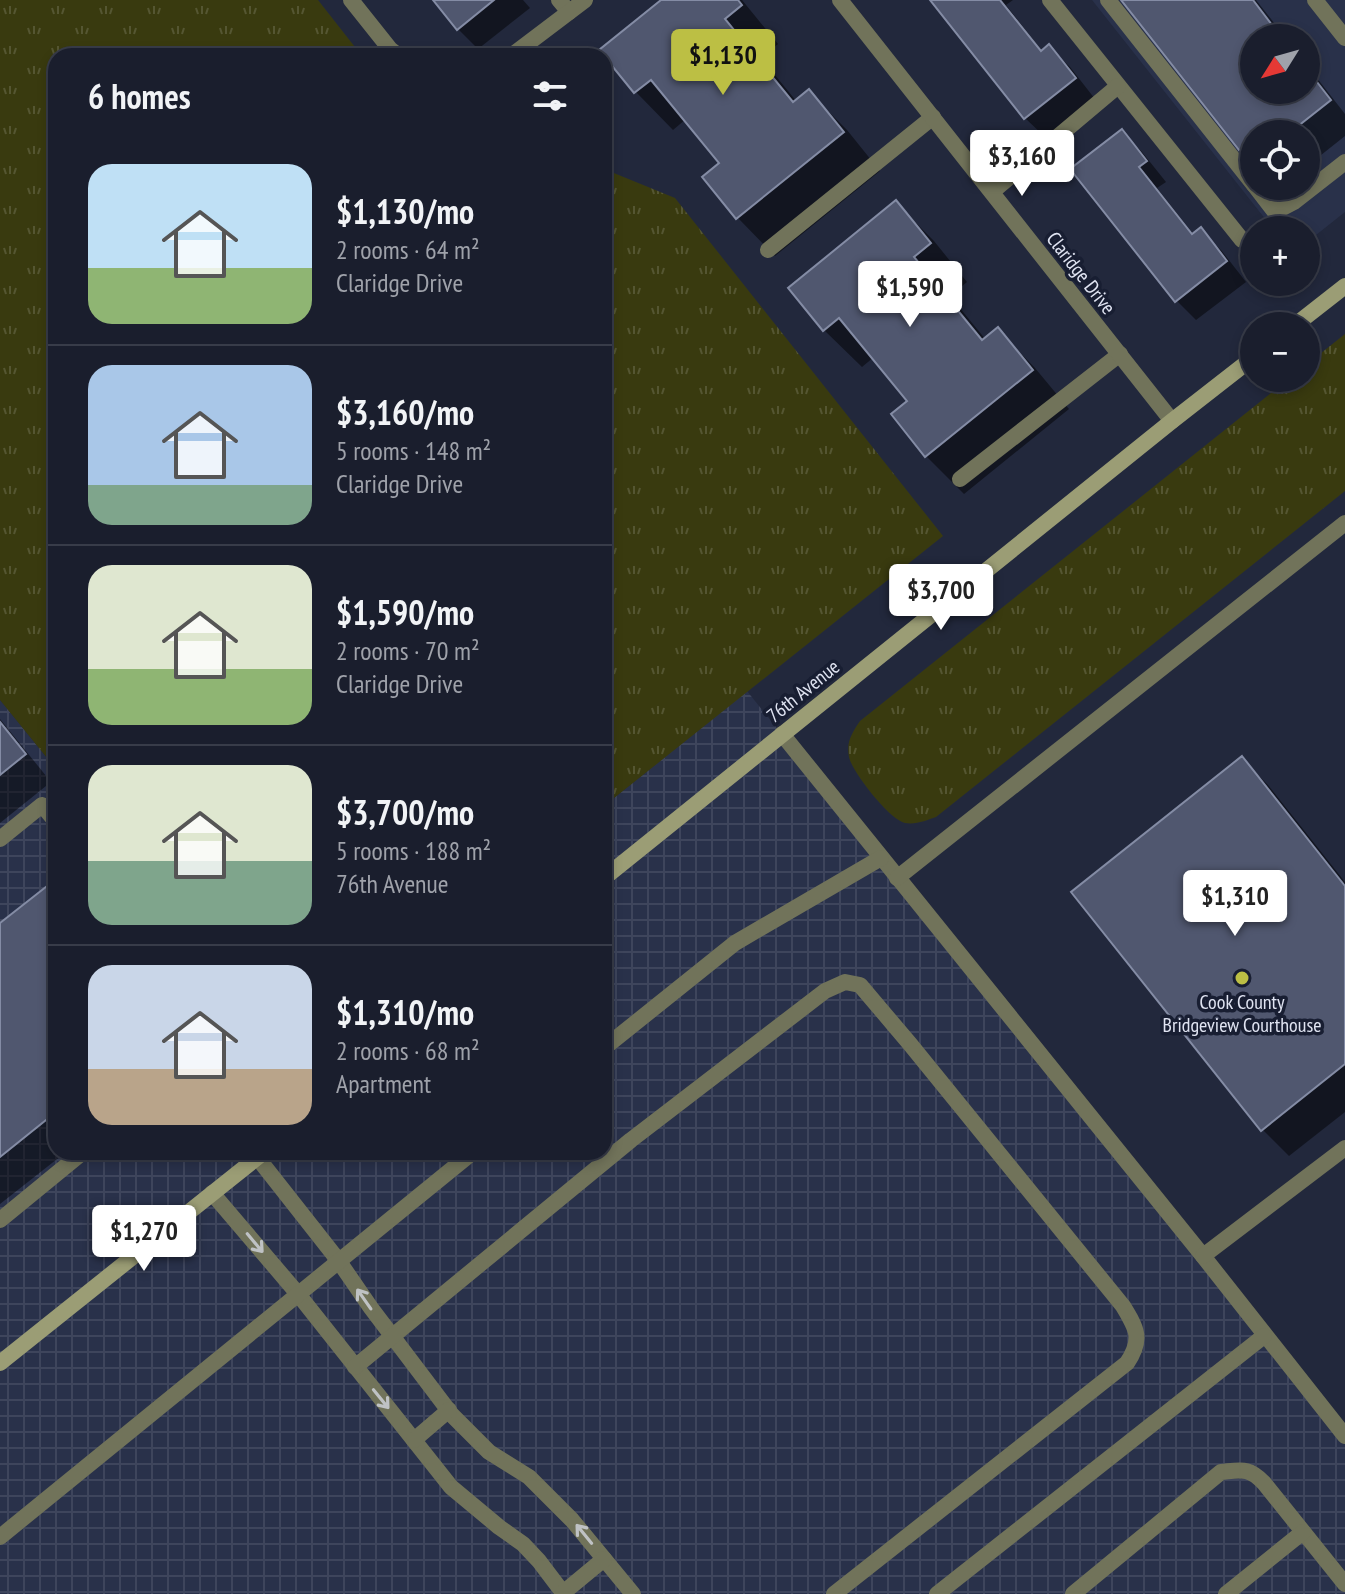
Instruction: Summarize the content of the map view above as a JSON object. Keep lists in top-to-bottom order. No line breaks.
{"streets":{"street":["Claridge Drive","76th Avenue"]},"crossings":[["Claridge Drive","76th Avenue"]],"places":["Cook County Bridgeview Courthouse"],"north":"bottom left","page":{"map_buttons":["+","−"],"price":["$1,130","$3,160","$1,590","$3,700","$1,310","$1,270"],"heading":"6 homes","list":[{"name":"$1,130/mo","note":"2 rooms · 64 m² · Claridge Drive"},{"name":"$3,160/mo","note":"5 rooms · 148 m² · Claridge Drive"},{"name":"$1,590/mo","note":"2 rooms · 70 m² · Claridge Drive"},{"name":"$3,700/mo","note":"5 rooms · 188 m² · 76th Avenue"},{"name":"$1,310/mo","note":"2 rooms · 68 m² · Apartment"}]}}
